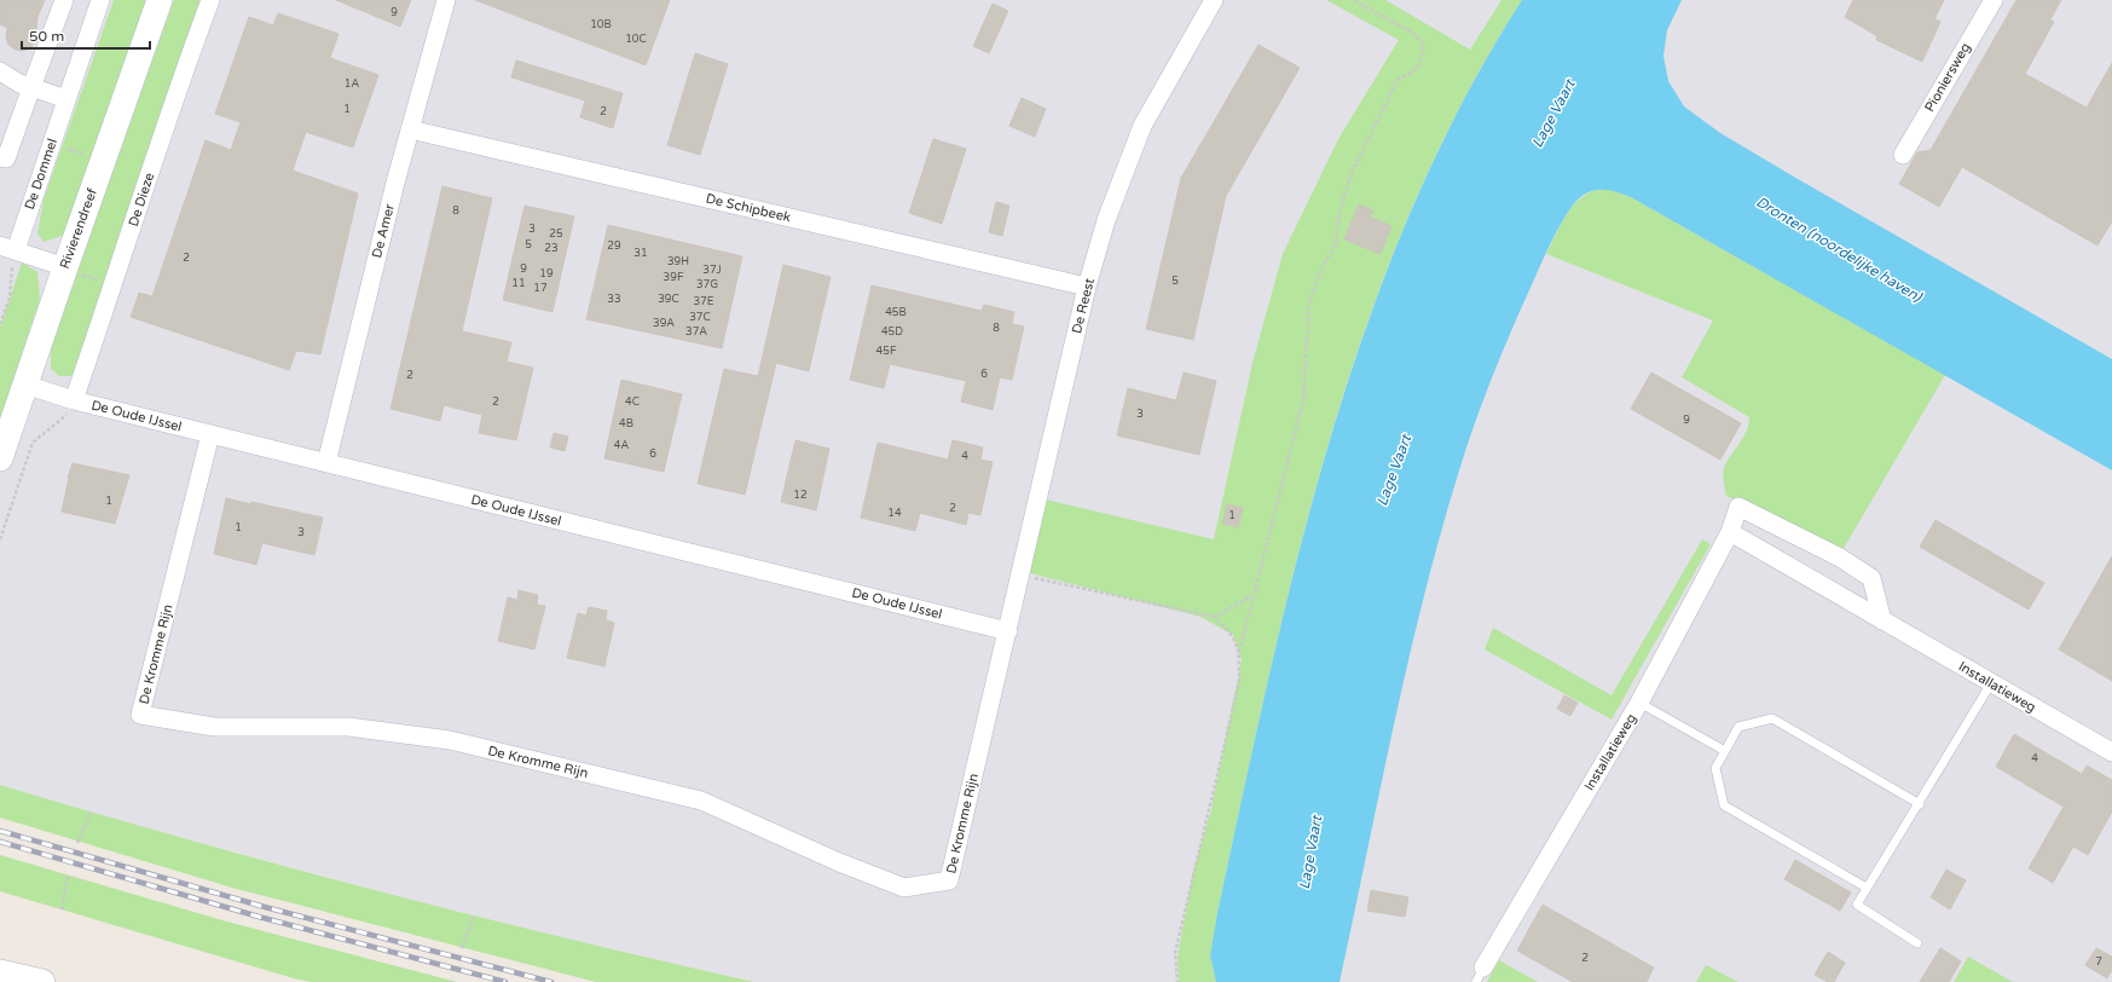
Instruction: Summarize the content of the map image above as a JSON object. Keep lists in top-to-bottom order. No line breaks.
{"streets":{"main road":["Rivierendreef"],"street":["Pioniersweg","De Dommel","De Dieze","De Schipbeek","De Amer","De Reest","De Oude IJssel","De Kromme Rijn","Installatieweg"]},"crossings":[["De Dieze","De Oude IJssel"],["De Schipbeek","De Amer"],["De Schipbeek","De Reest"],["Rivierendreef","De Oude IJssel"],["De Amer","De Oude IJssel"],["De Reest","De Oude IJssel"],["De Reest","De Kromme Rijn"],["De Oude IJssel","De Kromme Rijn"]],"water":["Lage Vaart","Dronten (noordelijke haven)"],"house_numbers":["9","10B","10C","1A","1","2","8","3","25","5","29","23","31","2","39H","9","37J","19","39F","5","11","37G","17","33","39C","37E","45B","37C","39A","8","37A","45D","45F","6","2","2","4C","3","9","4B","4A","6","4","12","1","2","14","1","1","3","4","2","7"],"scale_bar":"50 m"}
